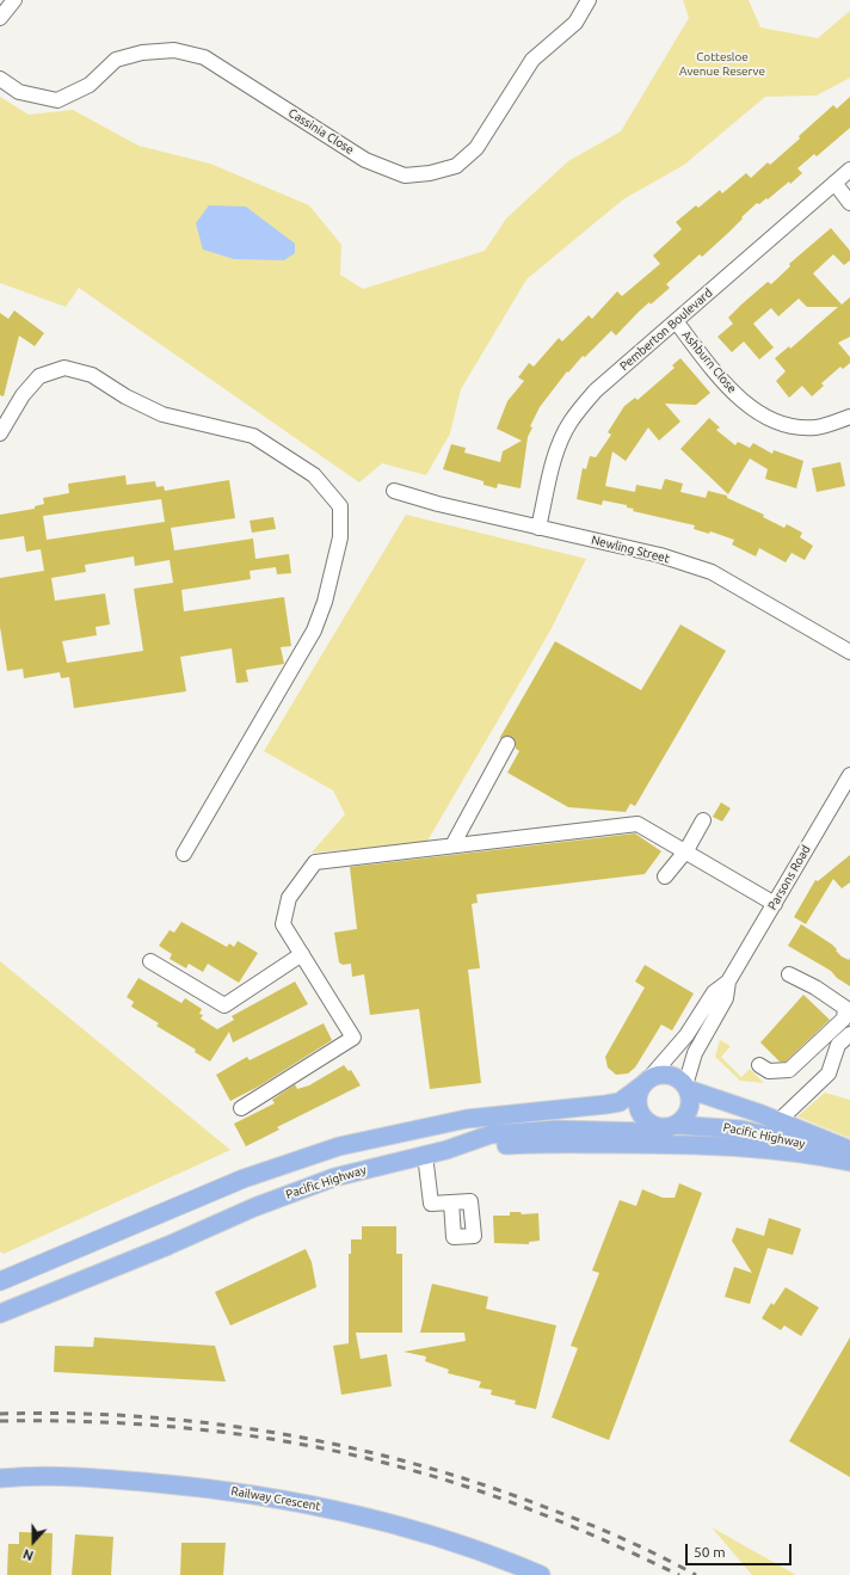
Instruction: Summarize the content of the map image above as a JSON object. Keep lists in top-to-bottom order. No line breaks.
{"streets":{"main road":["Pacific Highway","Railway Crescent"],"street":["Cassinia Close","Pemberton Boulevard","Ashburn Close","Newling Street","Parsons Road"]},"crossings":[["Pemberton Boulevard","Ashburn Close"],["Pemberton Boulevard","Newling Street"],["Parsons Road","Pacific Highway"]],"parks":["Cottesloe Avenue Reserve"],"scale_bar":"50 m","north":"bottom"}
